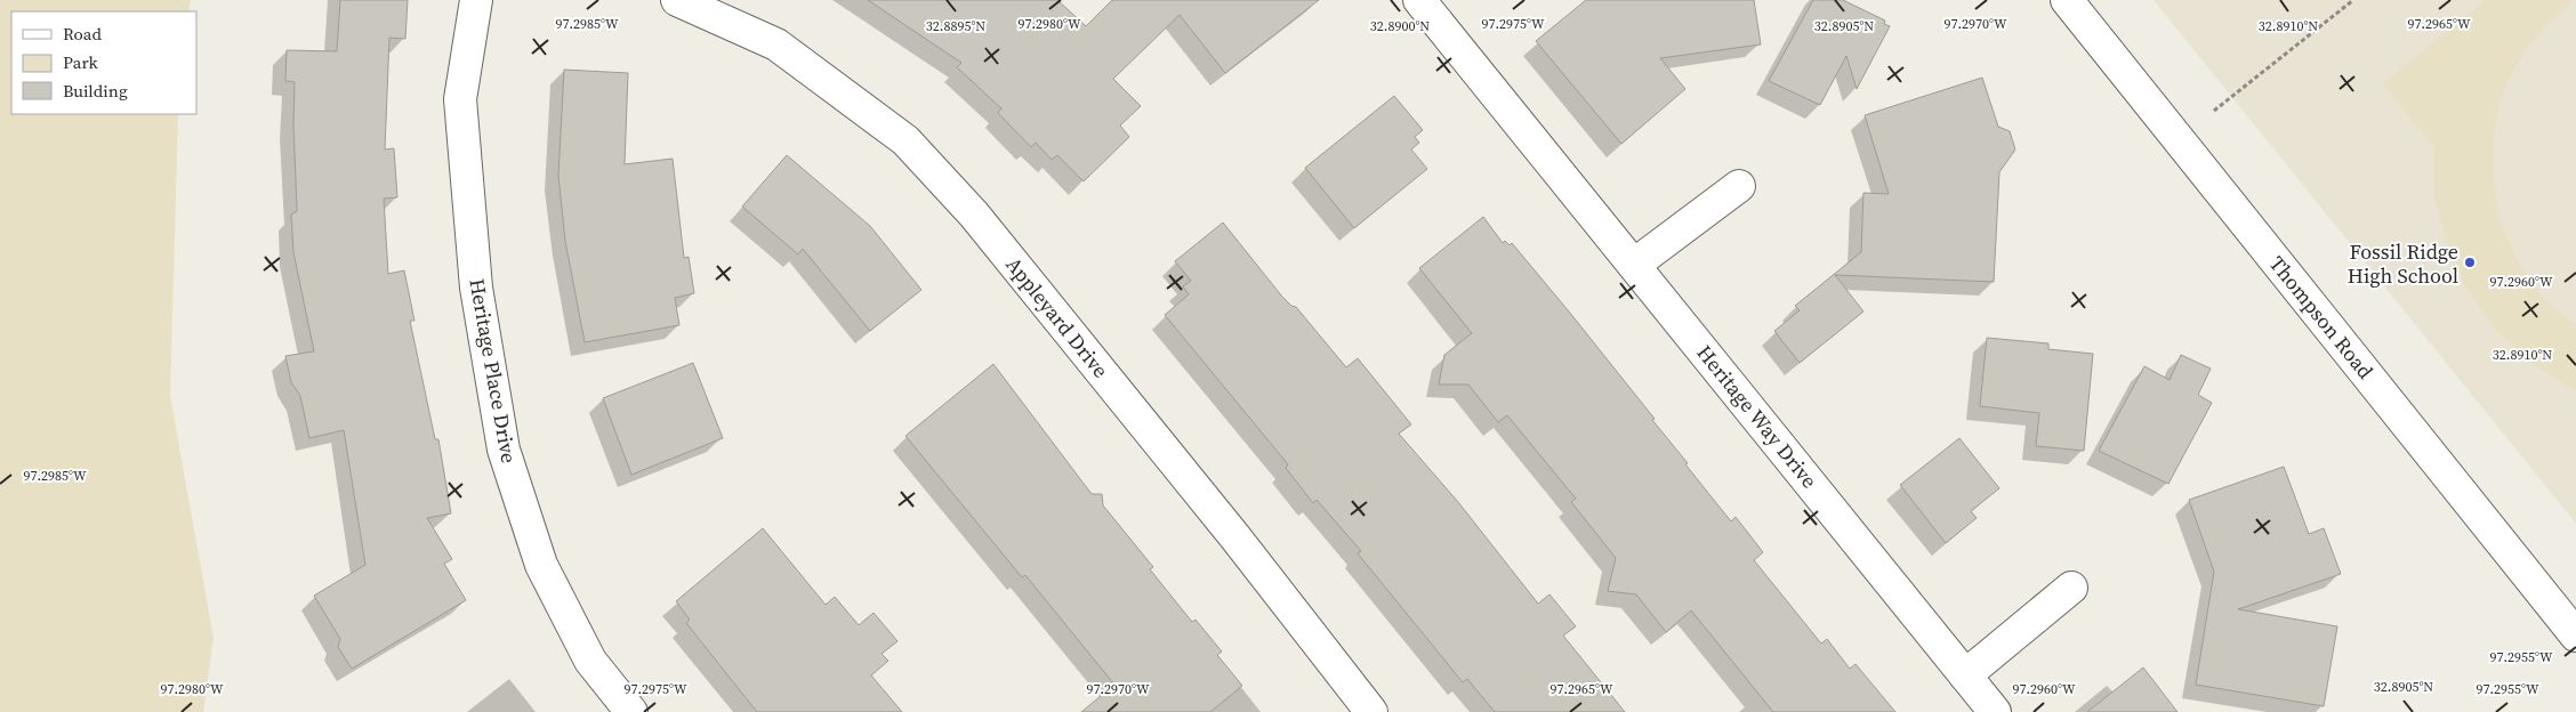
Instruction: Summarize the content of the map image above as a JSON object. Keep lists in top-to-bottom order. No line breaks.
{"streets":{"street":["Appleyard Drive","Thompson Road","Heritage Place Drive","Heritage Way Drive"]},"places":["Fossil Ridge High School"],"legend":["Road","Park","Building"],"coordinates":["97.2980°W","97.2970°W","97.2985°W","97.2975°W","97.2965°W","32.8895°N","32.8900°N","32.8910°N","32.8905°N","97.2960°W","97.2955°W"]}
